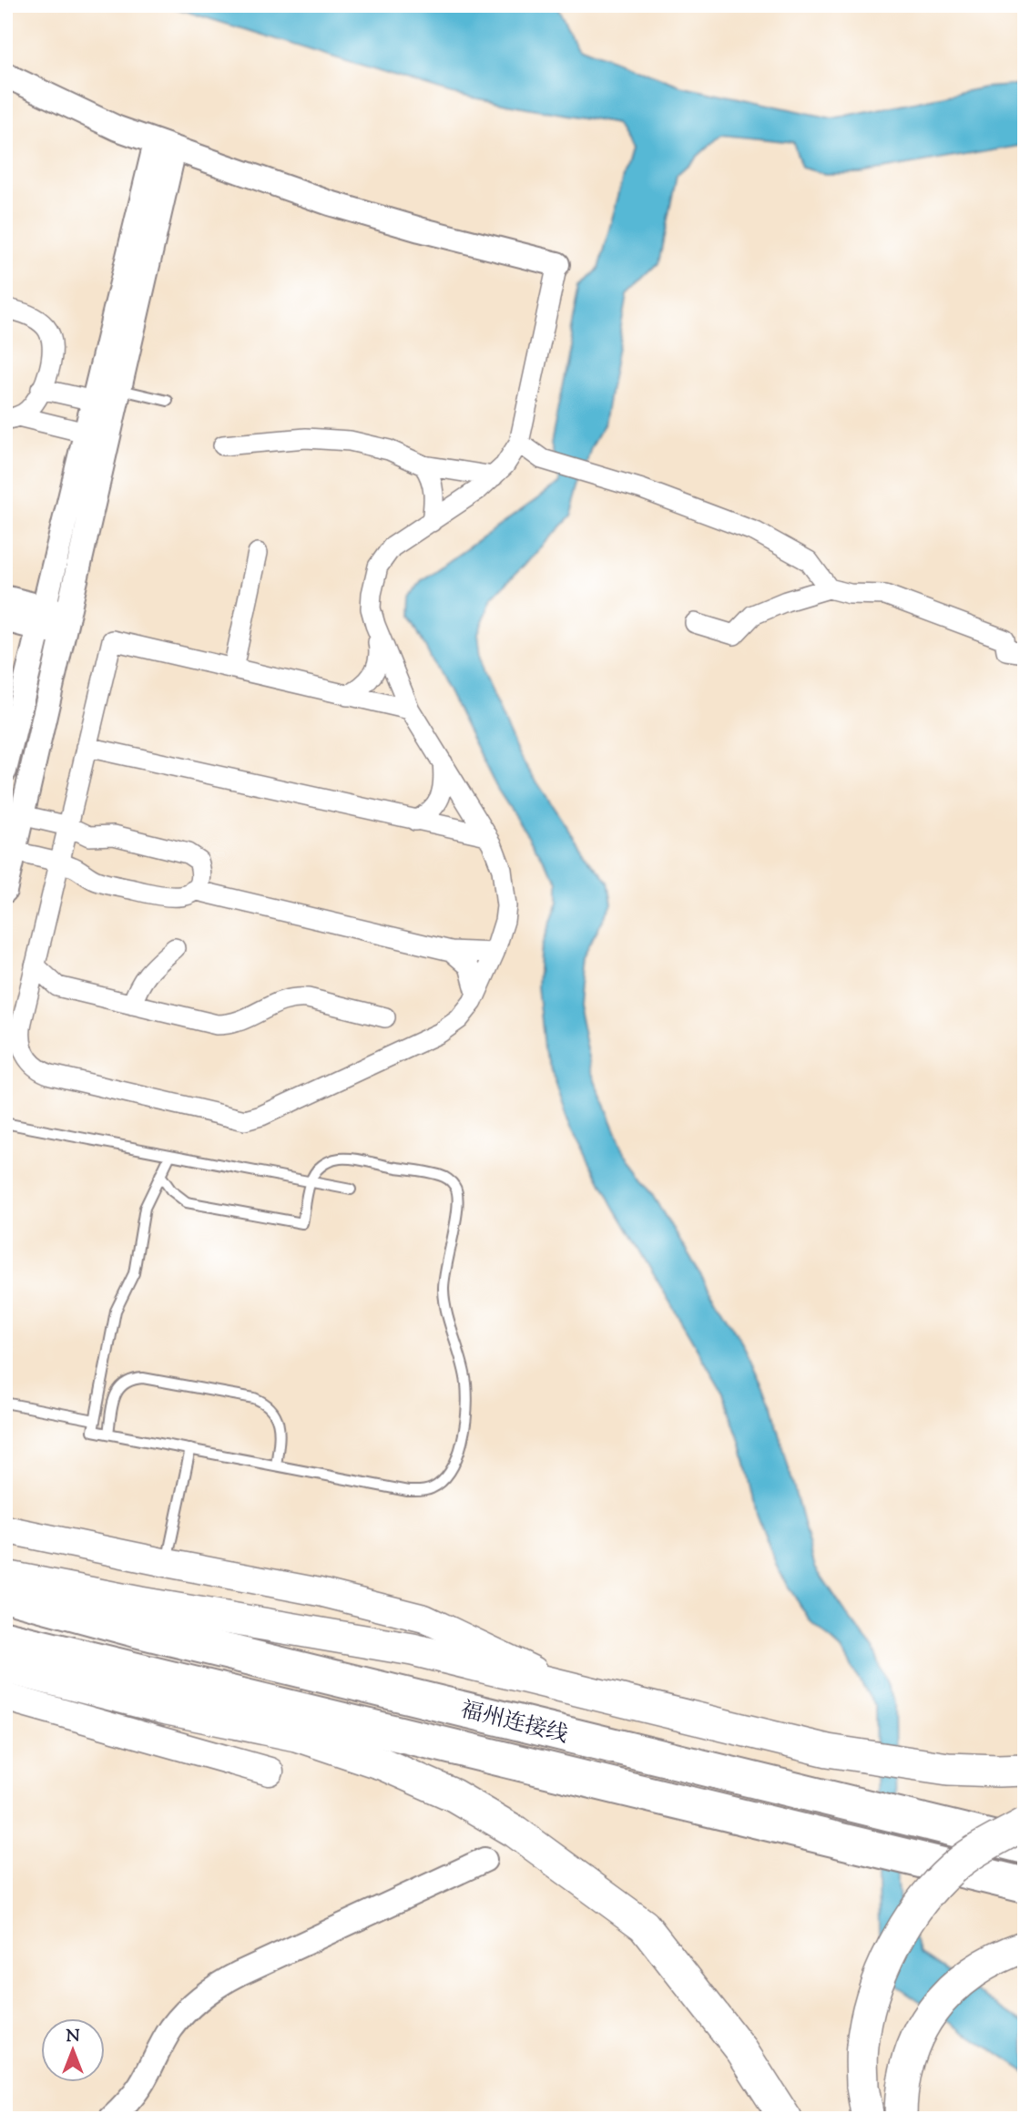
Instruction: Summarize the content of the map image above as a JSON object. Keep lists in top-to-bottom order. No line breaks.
{"streets":{"highway":["福州连接线"]},"north":"top"}
